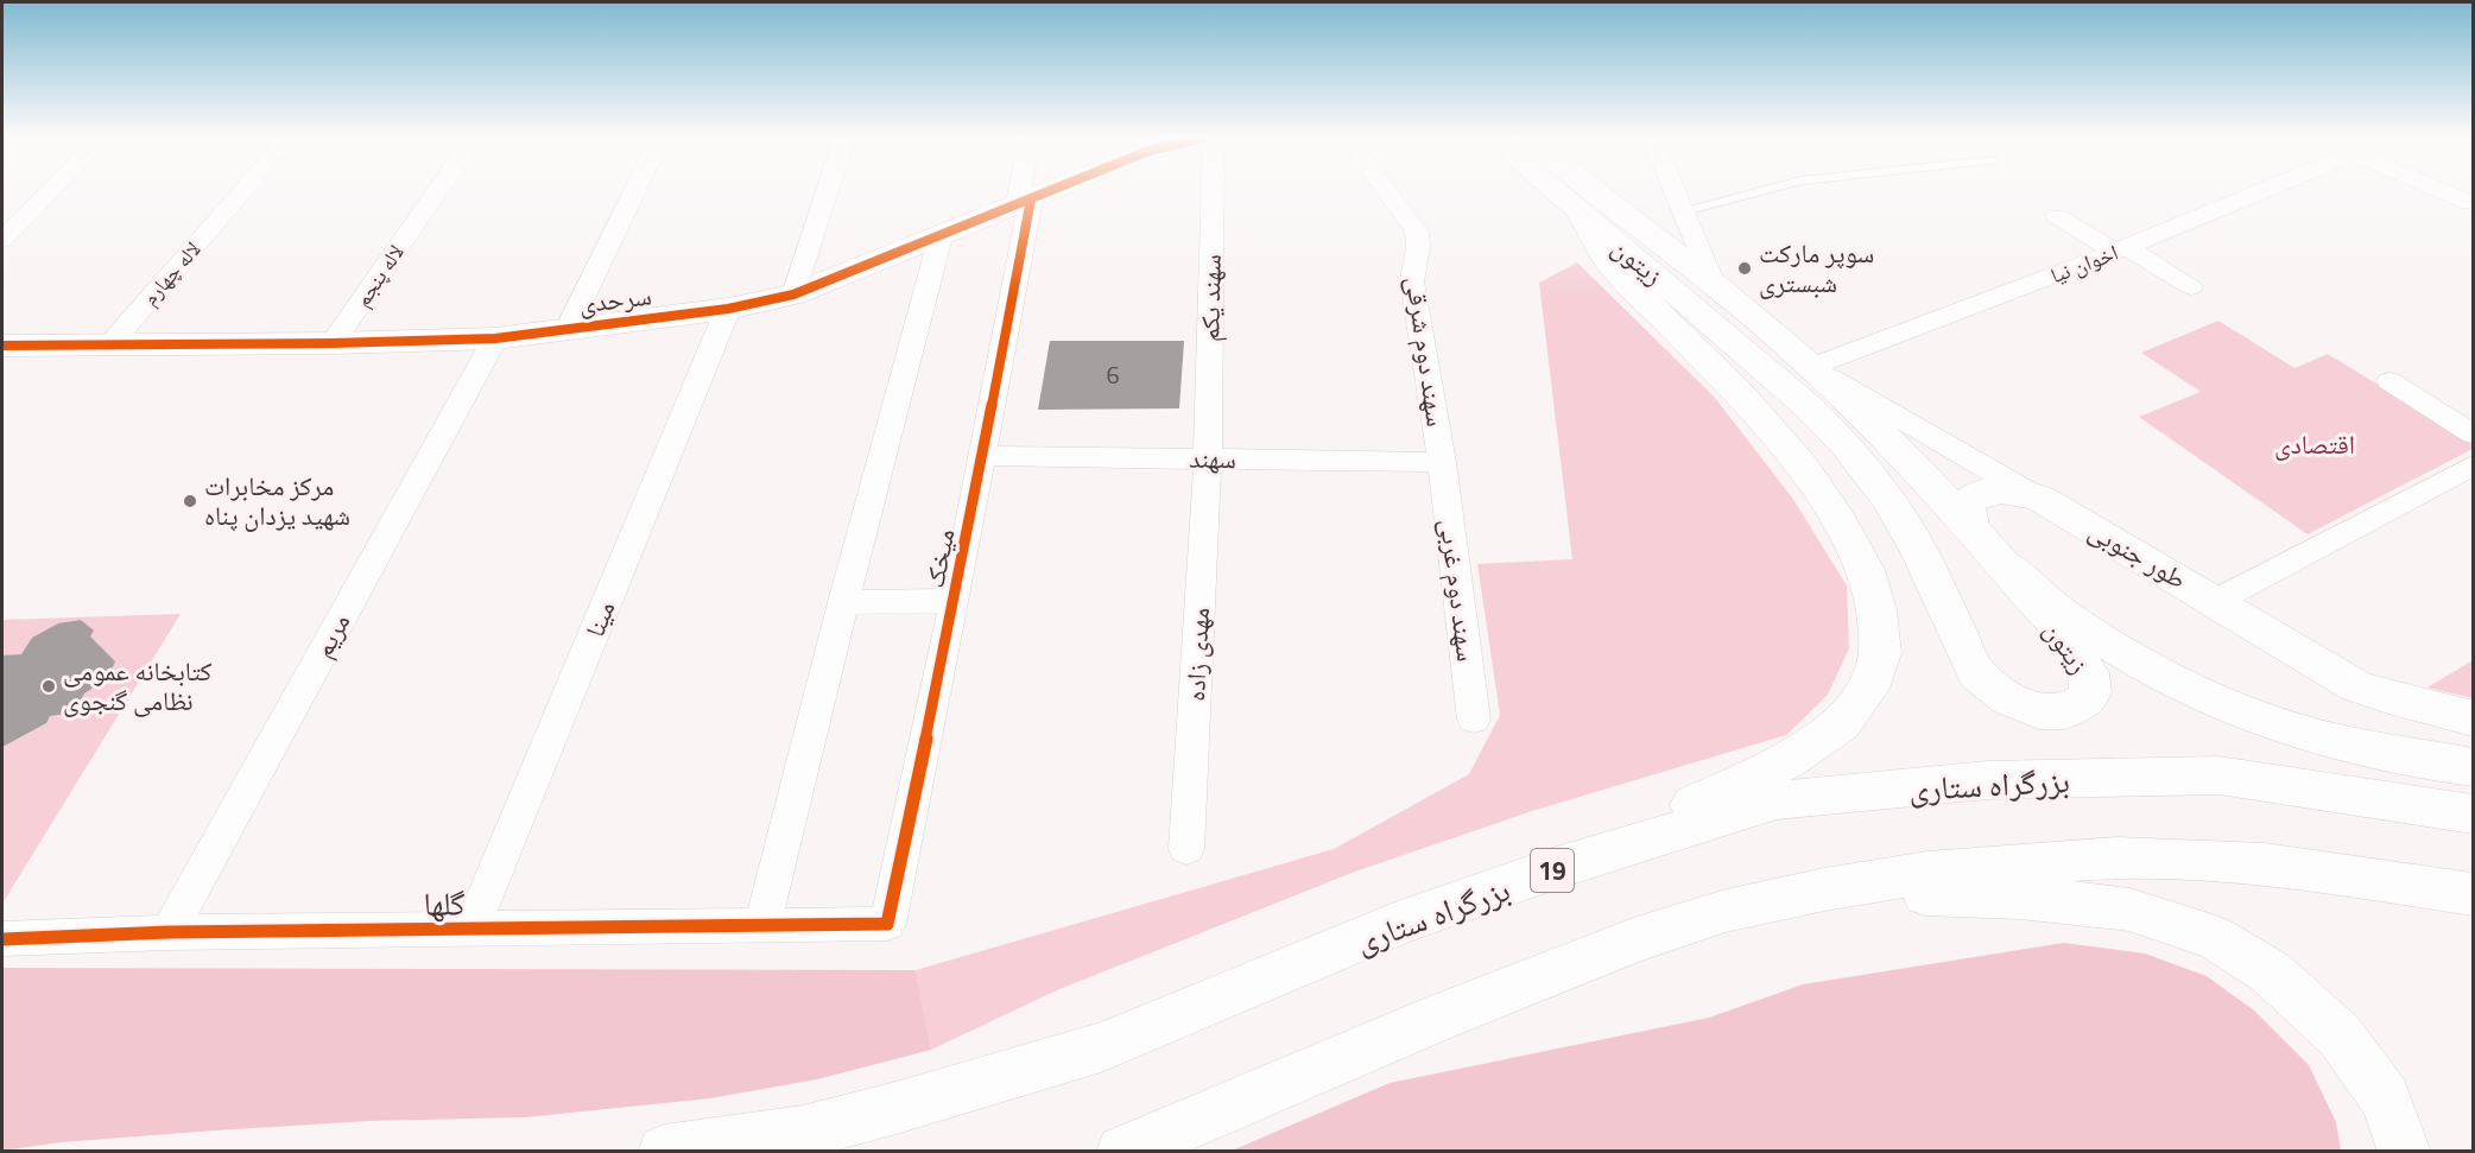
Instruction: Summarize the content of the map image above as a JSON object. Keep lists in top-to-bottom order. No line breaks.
{"streets":{"main road":["زیتون","سرحدی","طور جنوبی","بزرگراه ستاری","19"],"street":["اخوان نیا","لاله چهارم","لاله پنجم","سهند يكم","سهند دوم شرقی","سهند","میخک","سهند دوم غربی","مینا","مریم","مهدی زاده","گلها"]},"crossings":[["زیتون","اخوان نیا"],["زیتون","طور جنوبی"],["اخوان نیا","طور جنوبی"],["لاله چهارم","سرحدی"],["لاله پنجم","سرحدی"],["سهند يكم","سهند"],["سهند يكم","مهدی زاده"],["سرحدی","میخک"],["سرحدی","مینا"],["سرحدی","مریم"],["سهند دوم شرقی","سهند"],["سهند دوم شرقی","سهند دوم غربی"],["سهند","میخک"],["سهند","سهند دوم غربی"],["سهند","مهدی زاده"],["میخک","گلها"],["مینا","گلها"],["مریم","گلها"]],"parks":["اقتصادی"],"places":["سوپر مارکت شبستری","مرکز مخابرات شهید یزدان پناه","کتابخانه عمومی نظامی گنجوی"],"house_numbers":["6"]}
